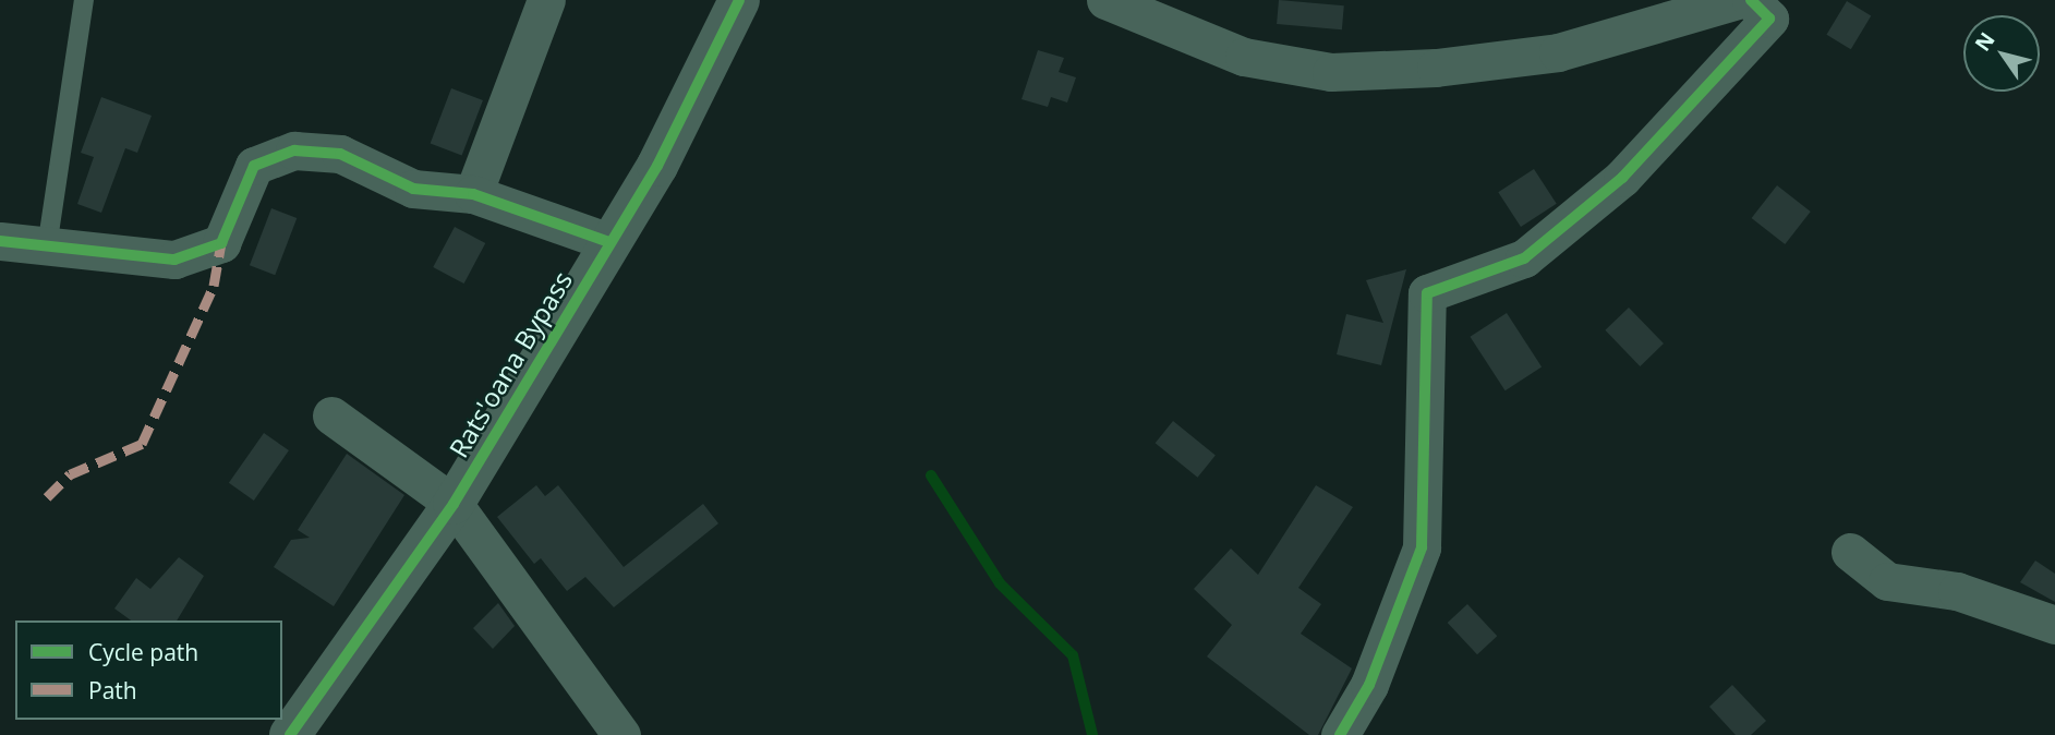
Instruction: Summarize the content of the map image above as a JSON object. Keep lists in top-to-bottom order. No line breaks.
{"streets":{"street":["Rats'oana Bypass"]},"legend":["Cycle path","Path"],"north":"top left"}
